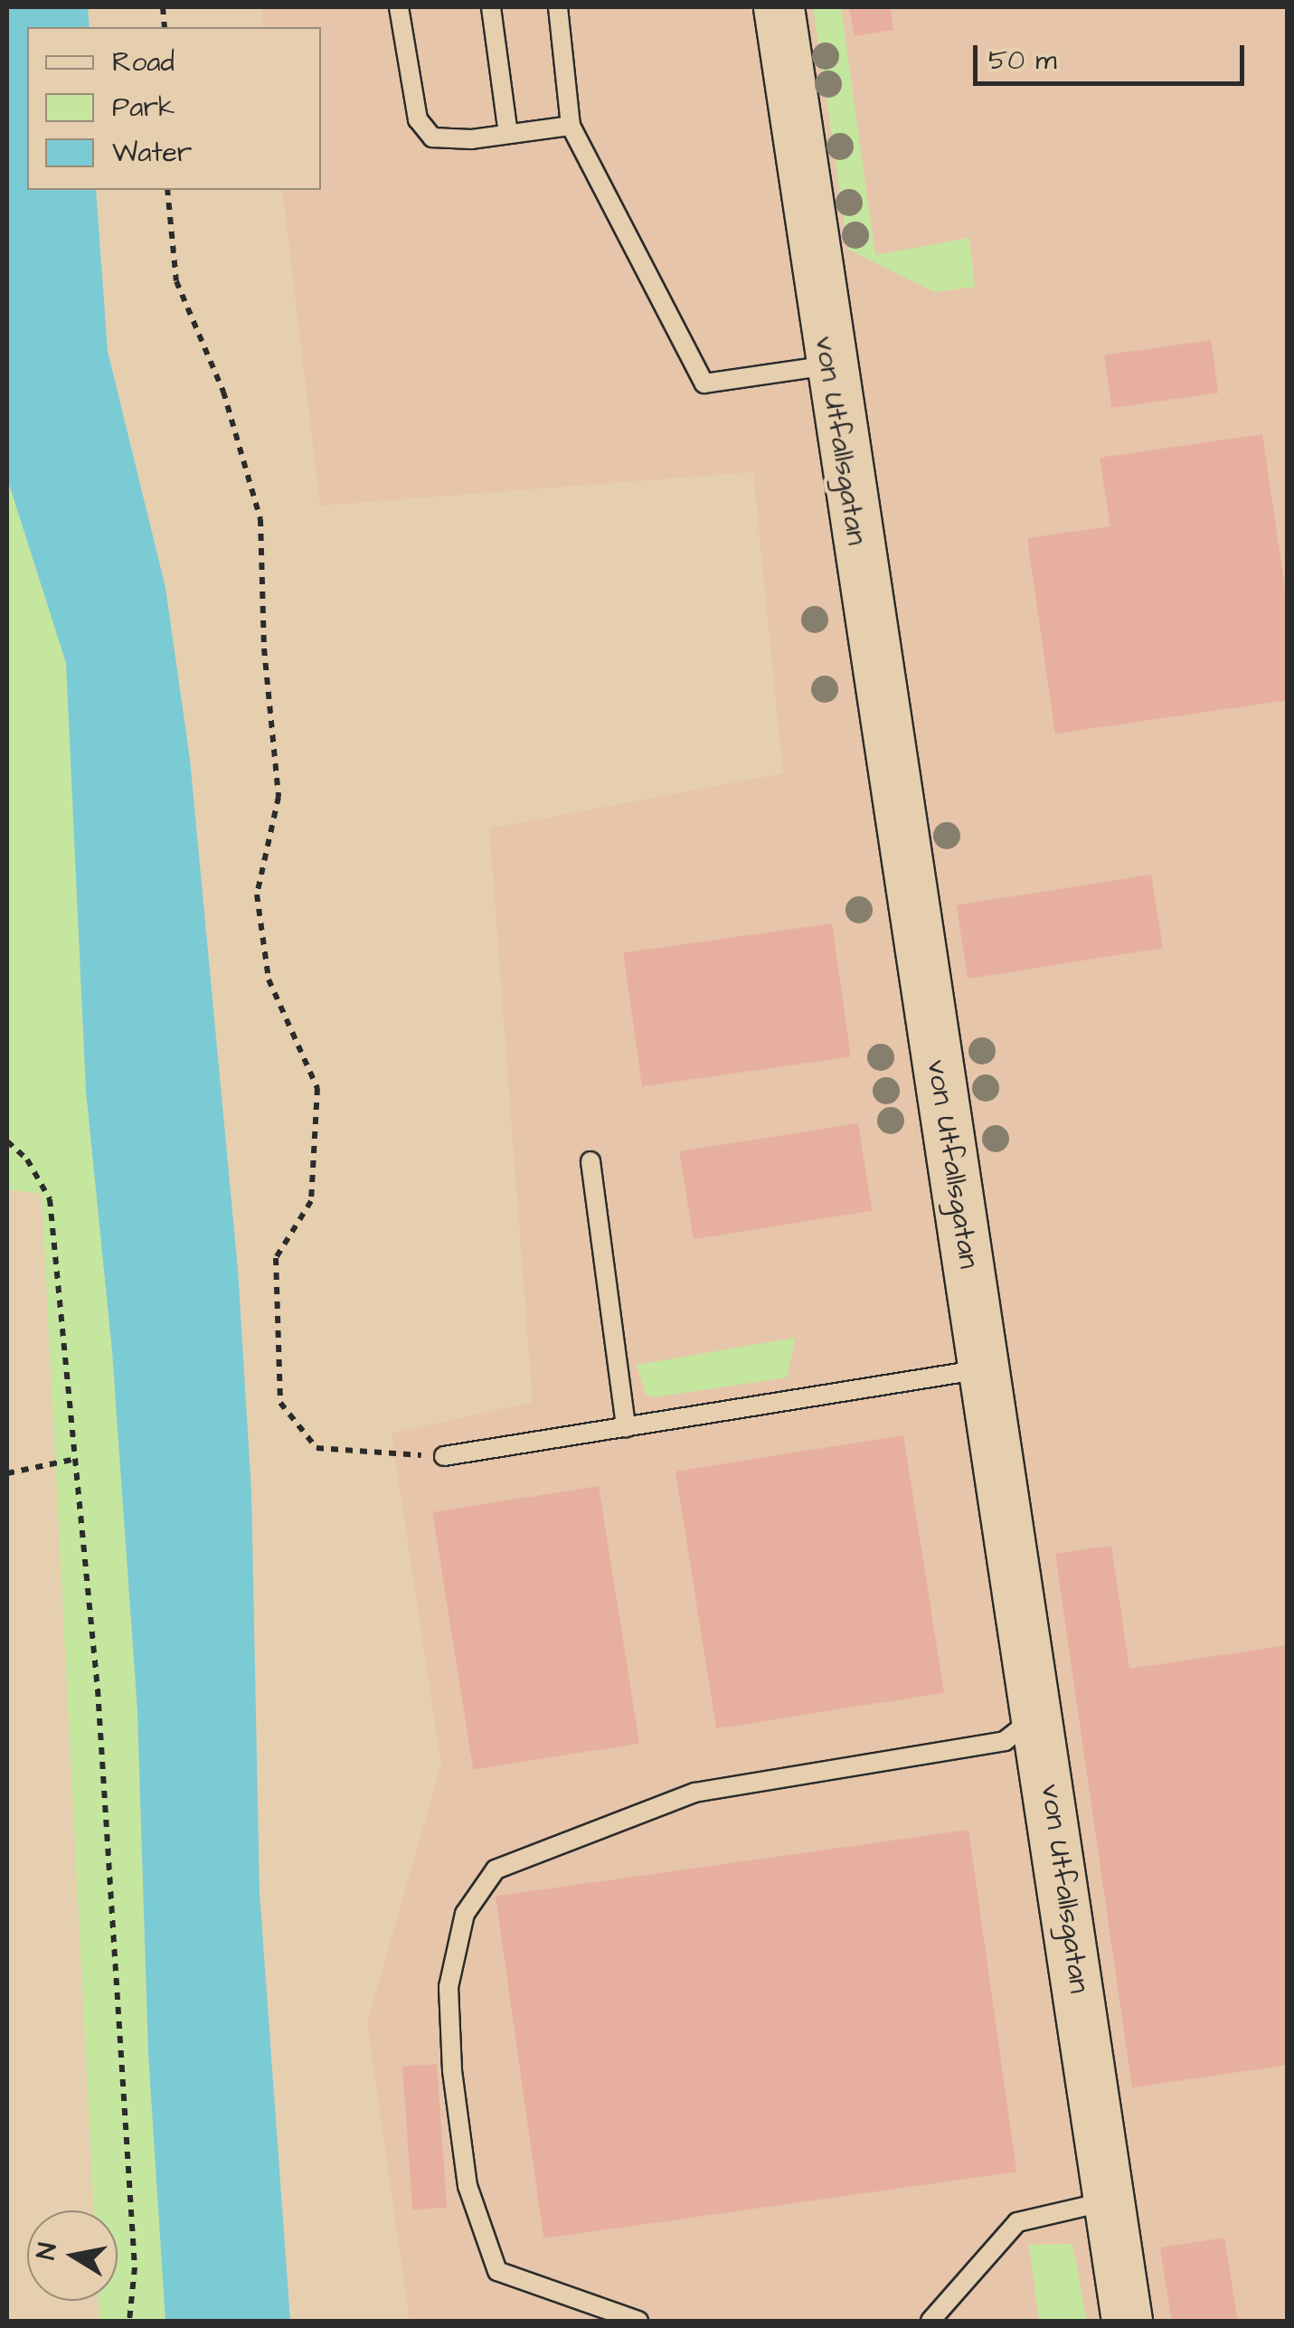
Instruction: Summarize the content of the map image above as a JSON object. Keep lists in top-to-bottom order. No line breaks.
{"streets":{"street":["von Utfallsgatan"]},"legend":["Road","Park","Water"],"scale_bar":"50 m","north":"left"}
